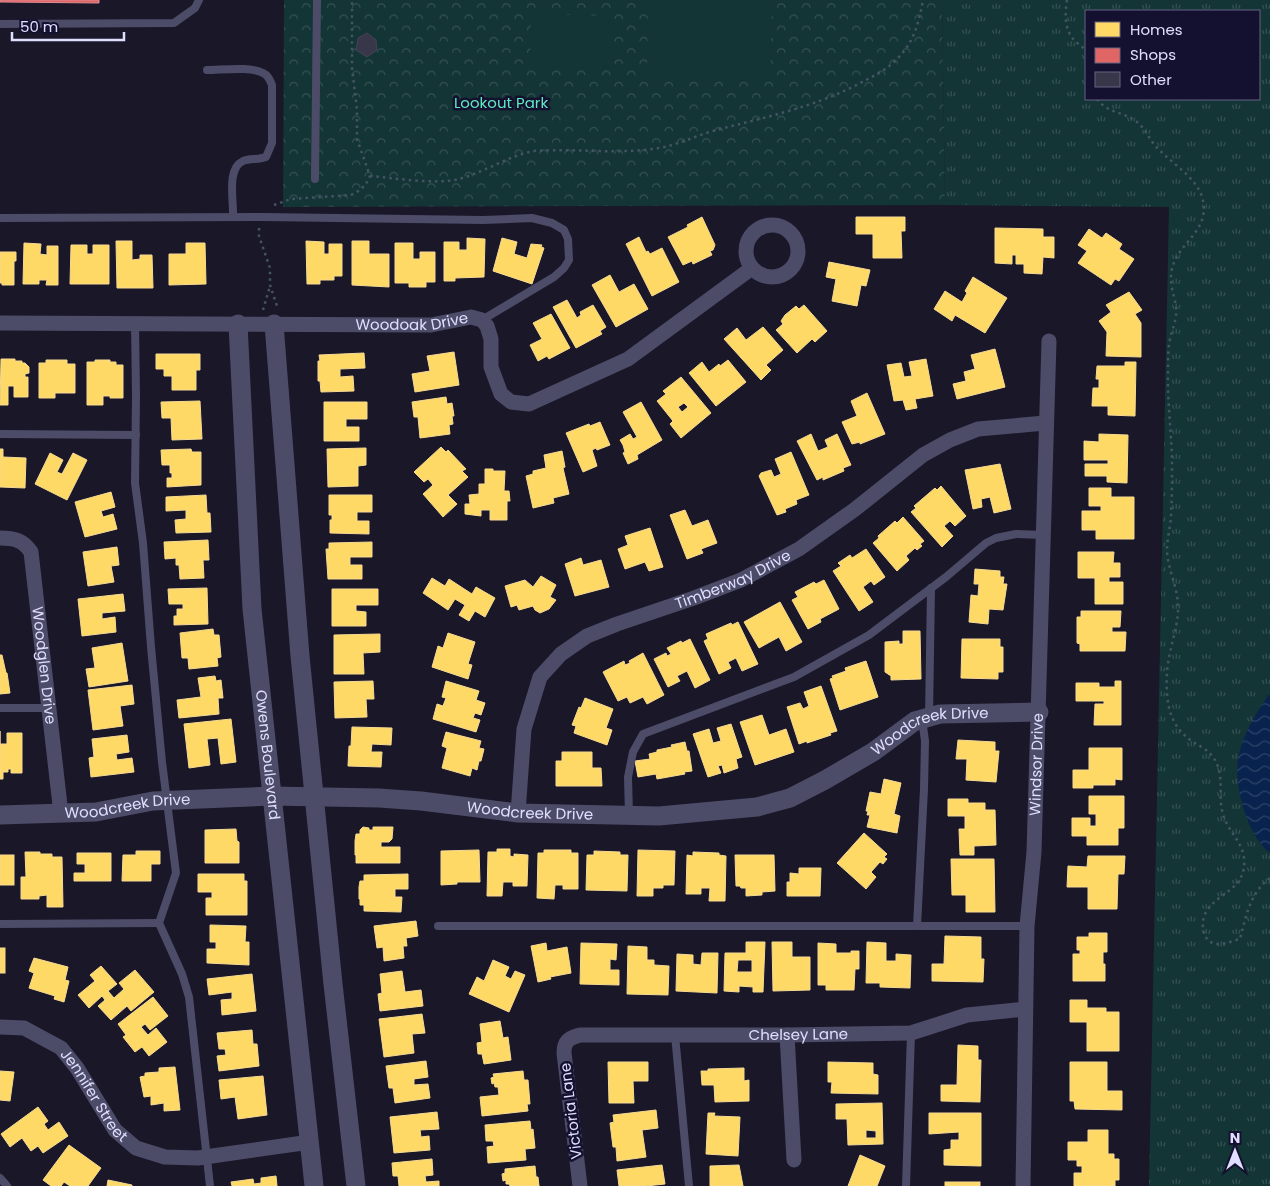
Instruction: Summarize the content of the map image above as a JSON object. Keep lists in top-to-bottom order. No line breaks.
{"streets":{"street":["Woodoak Drive","Timberway Drive","Woodglen Drive","Woodcreek Drive","Owens Boulevard","Windsor Drive","Chelsey Lane","Jennifer Street","Victoria Lane"]},"crossings":[["Woodoak Drive","Owens Boulevard"],["Timberway Drive","Woodcreek Drive"],["Timberway Drive","Windsor Drive"],["Woodglen Drive","Woodcreek Drive"],["Woodcreek Drive","Owens Boulevard"],["Woodcreek Drive","Windsor Drive"],["Owens Boulevard","Jennifer Street"],["Windsor Drive","Chelsey Lane"],["Chelsey Lane","Victoria Lane"]],"parks":["Lookout Park"],"legend":["Homes","Shops","Other"],"scale_bar":"50 m","north":"top"}
